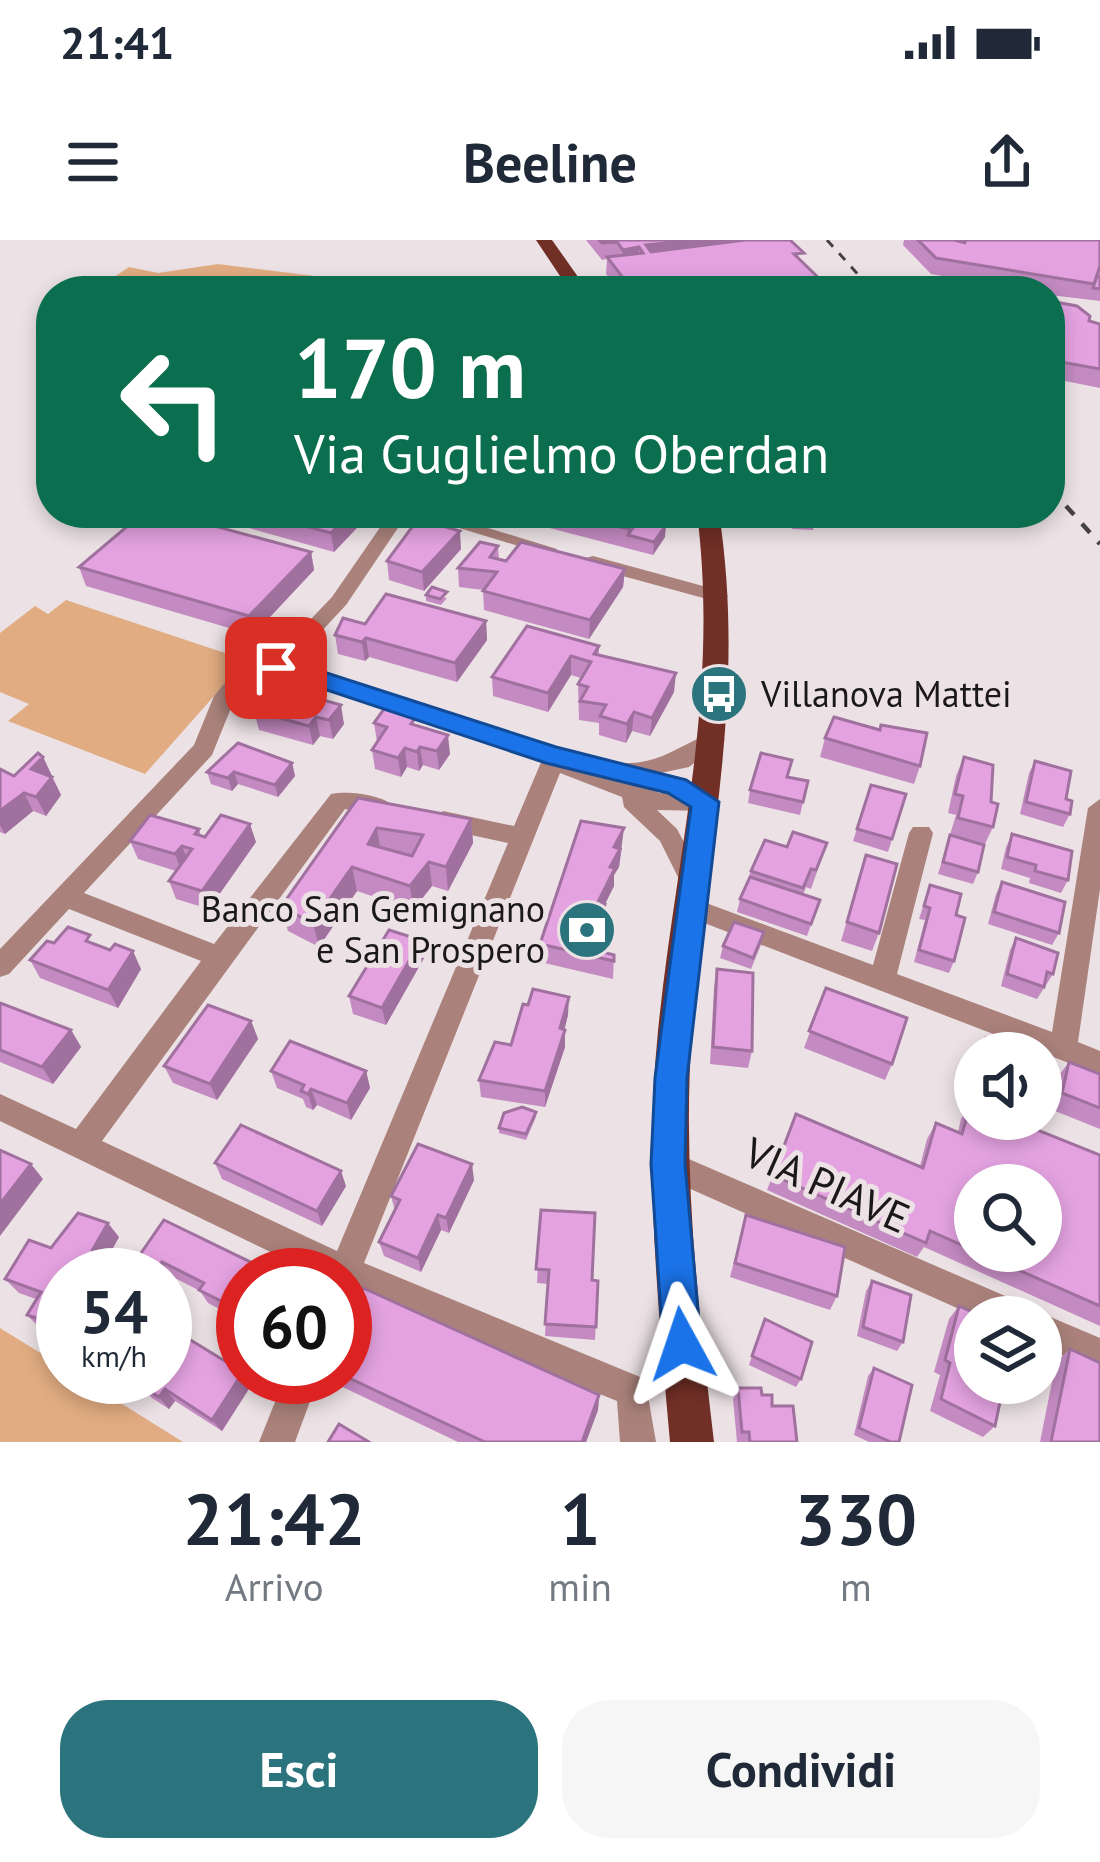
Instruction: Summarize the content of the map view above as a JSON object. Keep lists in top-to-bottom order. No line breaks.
{"streets":{"street":["VIA PIAVE"]},"places":{"bus stop":["Villanova Mattei"],"bank":["Banco San Gemignano e San Prospero"]},"page":{"status":"21:41","header":"Beeline","turn":["170 m","Via Guglielmo Oberdan"],"speed":"54 km/h","limit":"60","eta":["21:42","Arrivo","1","min","330","m"],"buttons":["Esci","Condividi"]}}
